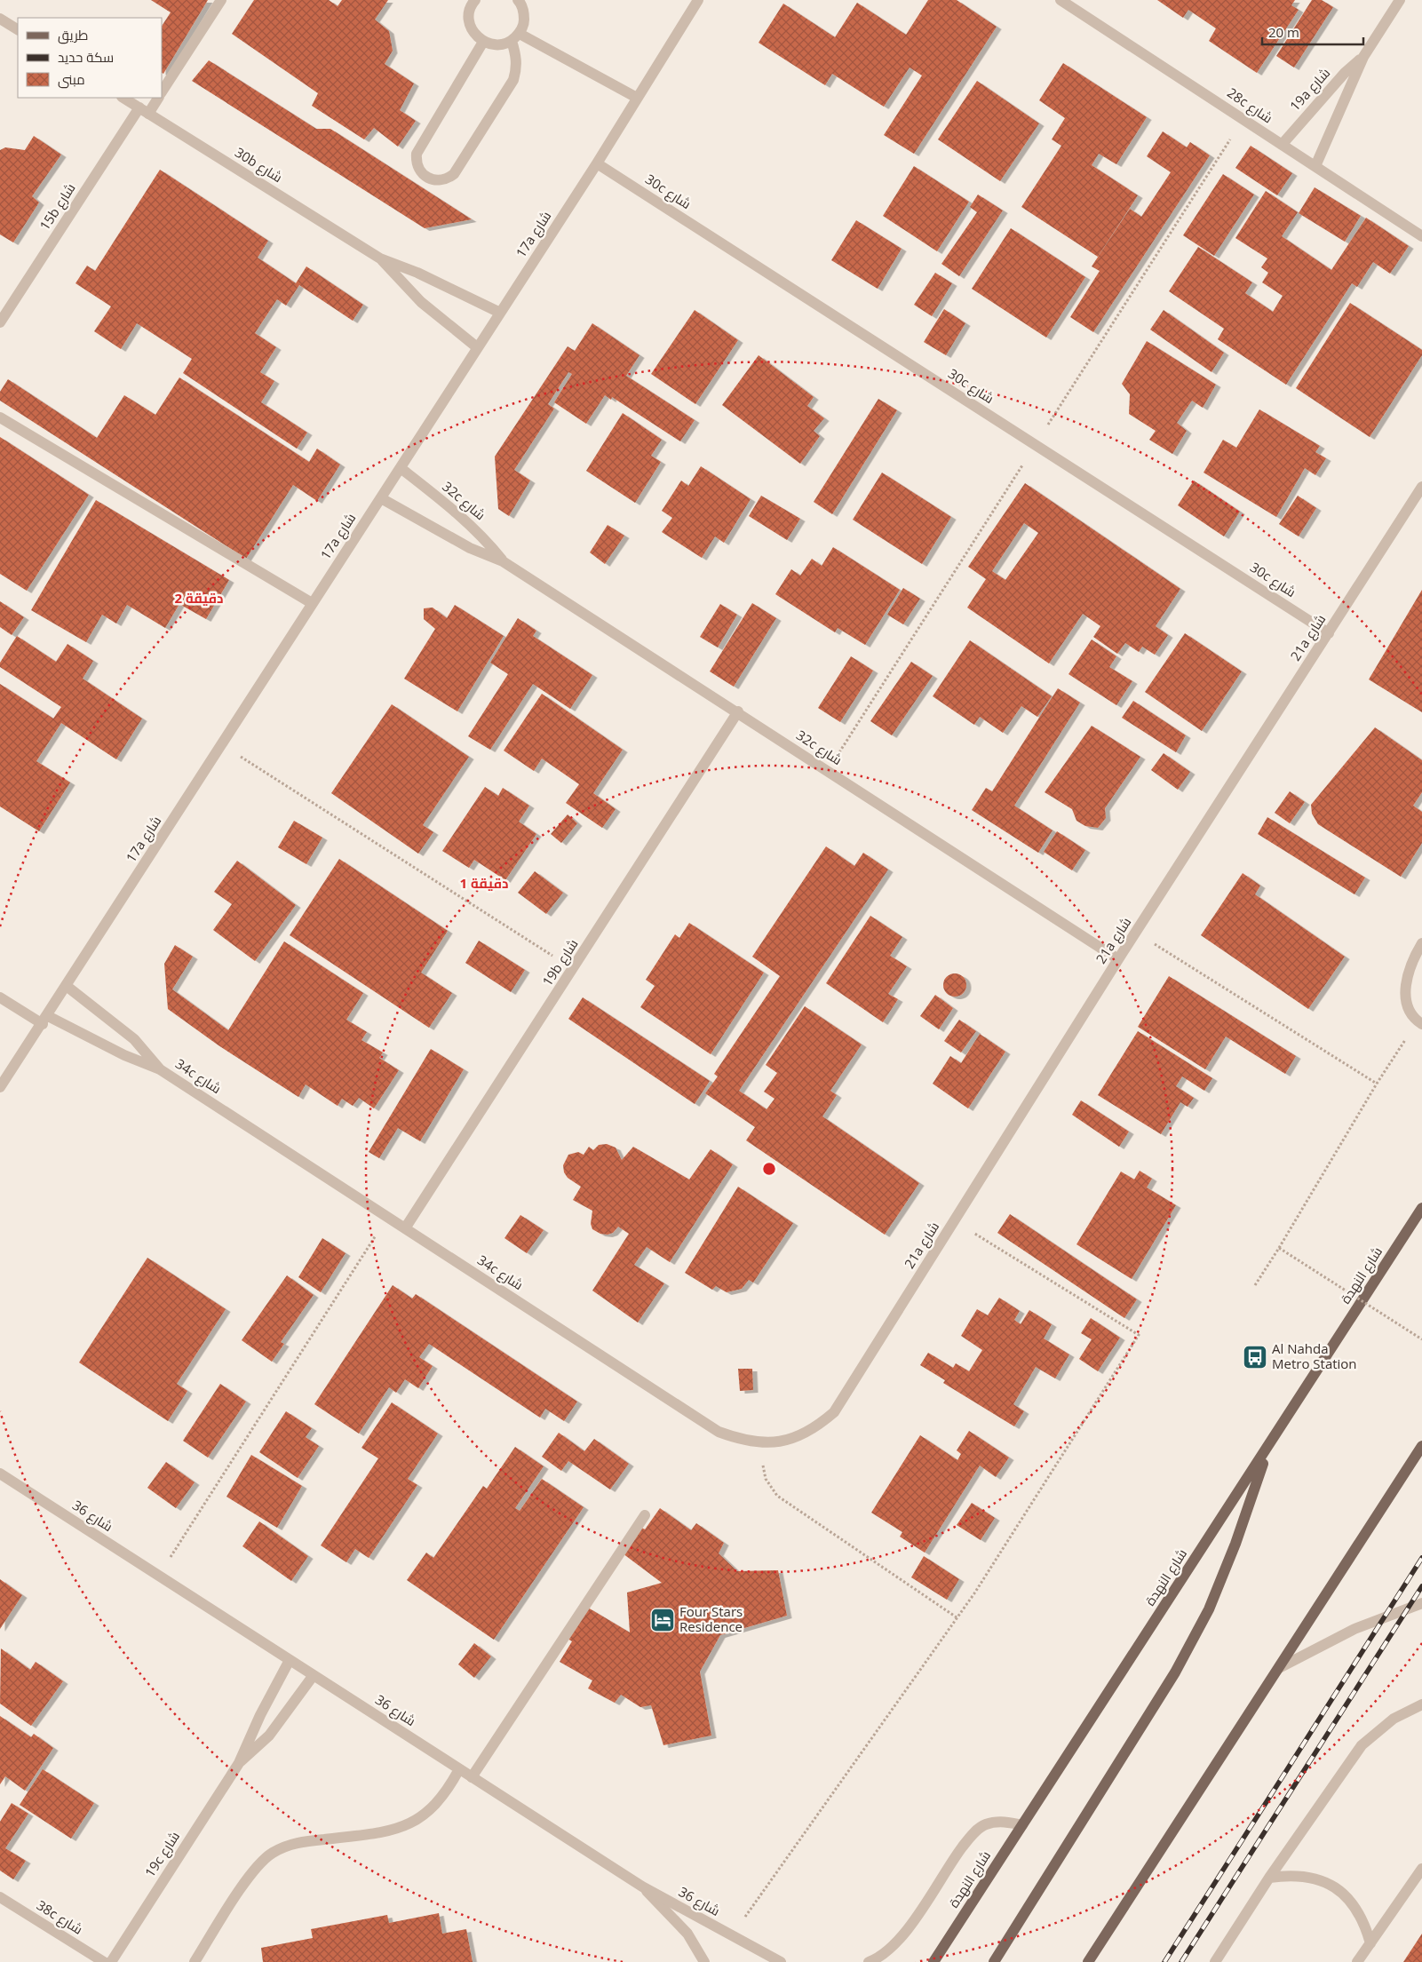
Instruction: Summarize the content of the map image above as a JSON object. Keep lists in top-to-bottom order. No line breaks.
{"streets":{"main road":["شارع النهدة"],"street":["19a شارع","28c شارع","30b شارع","30c شارع","15b شارع","17a شارع","32c شارع","21a شارع","19b شارع","34c شارع","شارع 36","19c شارع","38c شارع"]},"crossings":[["19a شارع","28c شارع"],["30b شارع","15b شارع"],["30b شارع","17a شارع"],["30c شارع","17a شارع"],["30c شارع","21a شارع"],["17a شارع","32c شارع"],["17a شارع","34c شارع"],["32c شارع","21a شارع"],["32c شارع","19b شارع"],["21a شارع","34c شارع"],["19b شارع","34c شارع"],["شارع 36","19c شارع"]],"places":{"bus stop":["Al Nahda Metro Station"],"hotel":["Four Stars Residence"]},"legend":["طريق","سكة حديد","مبنى"],"scale_bar":"20 m","rings":["2 دقيقة","1 دقيقة"]}
